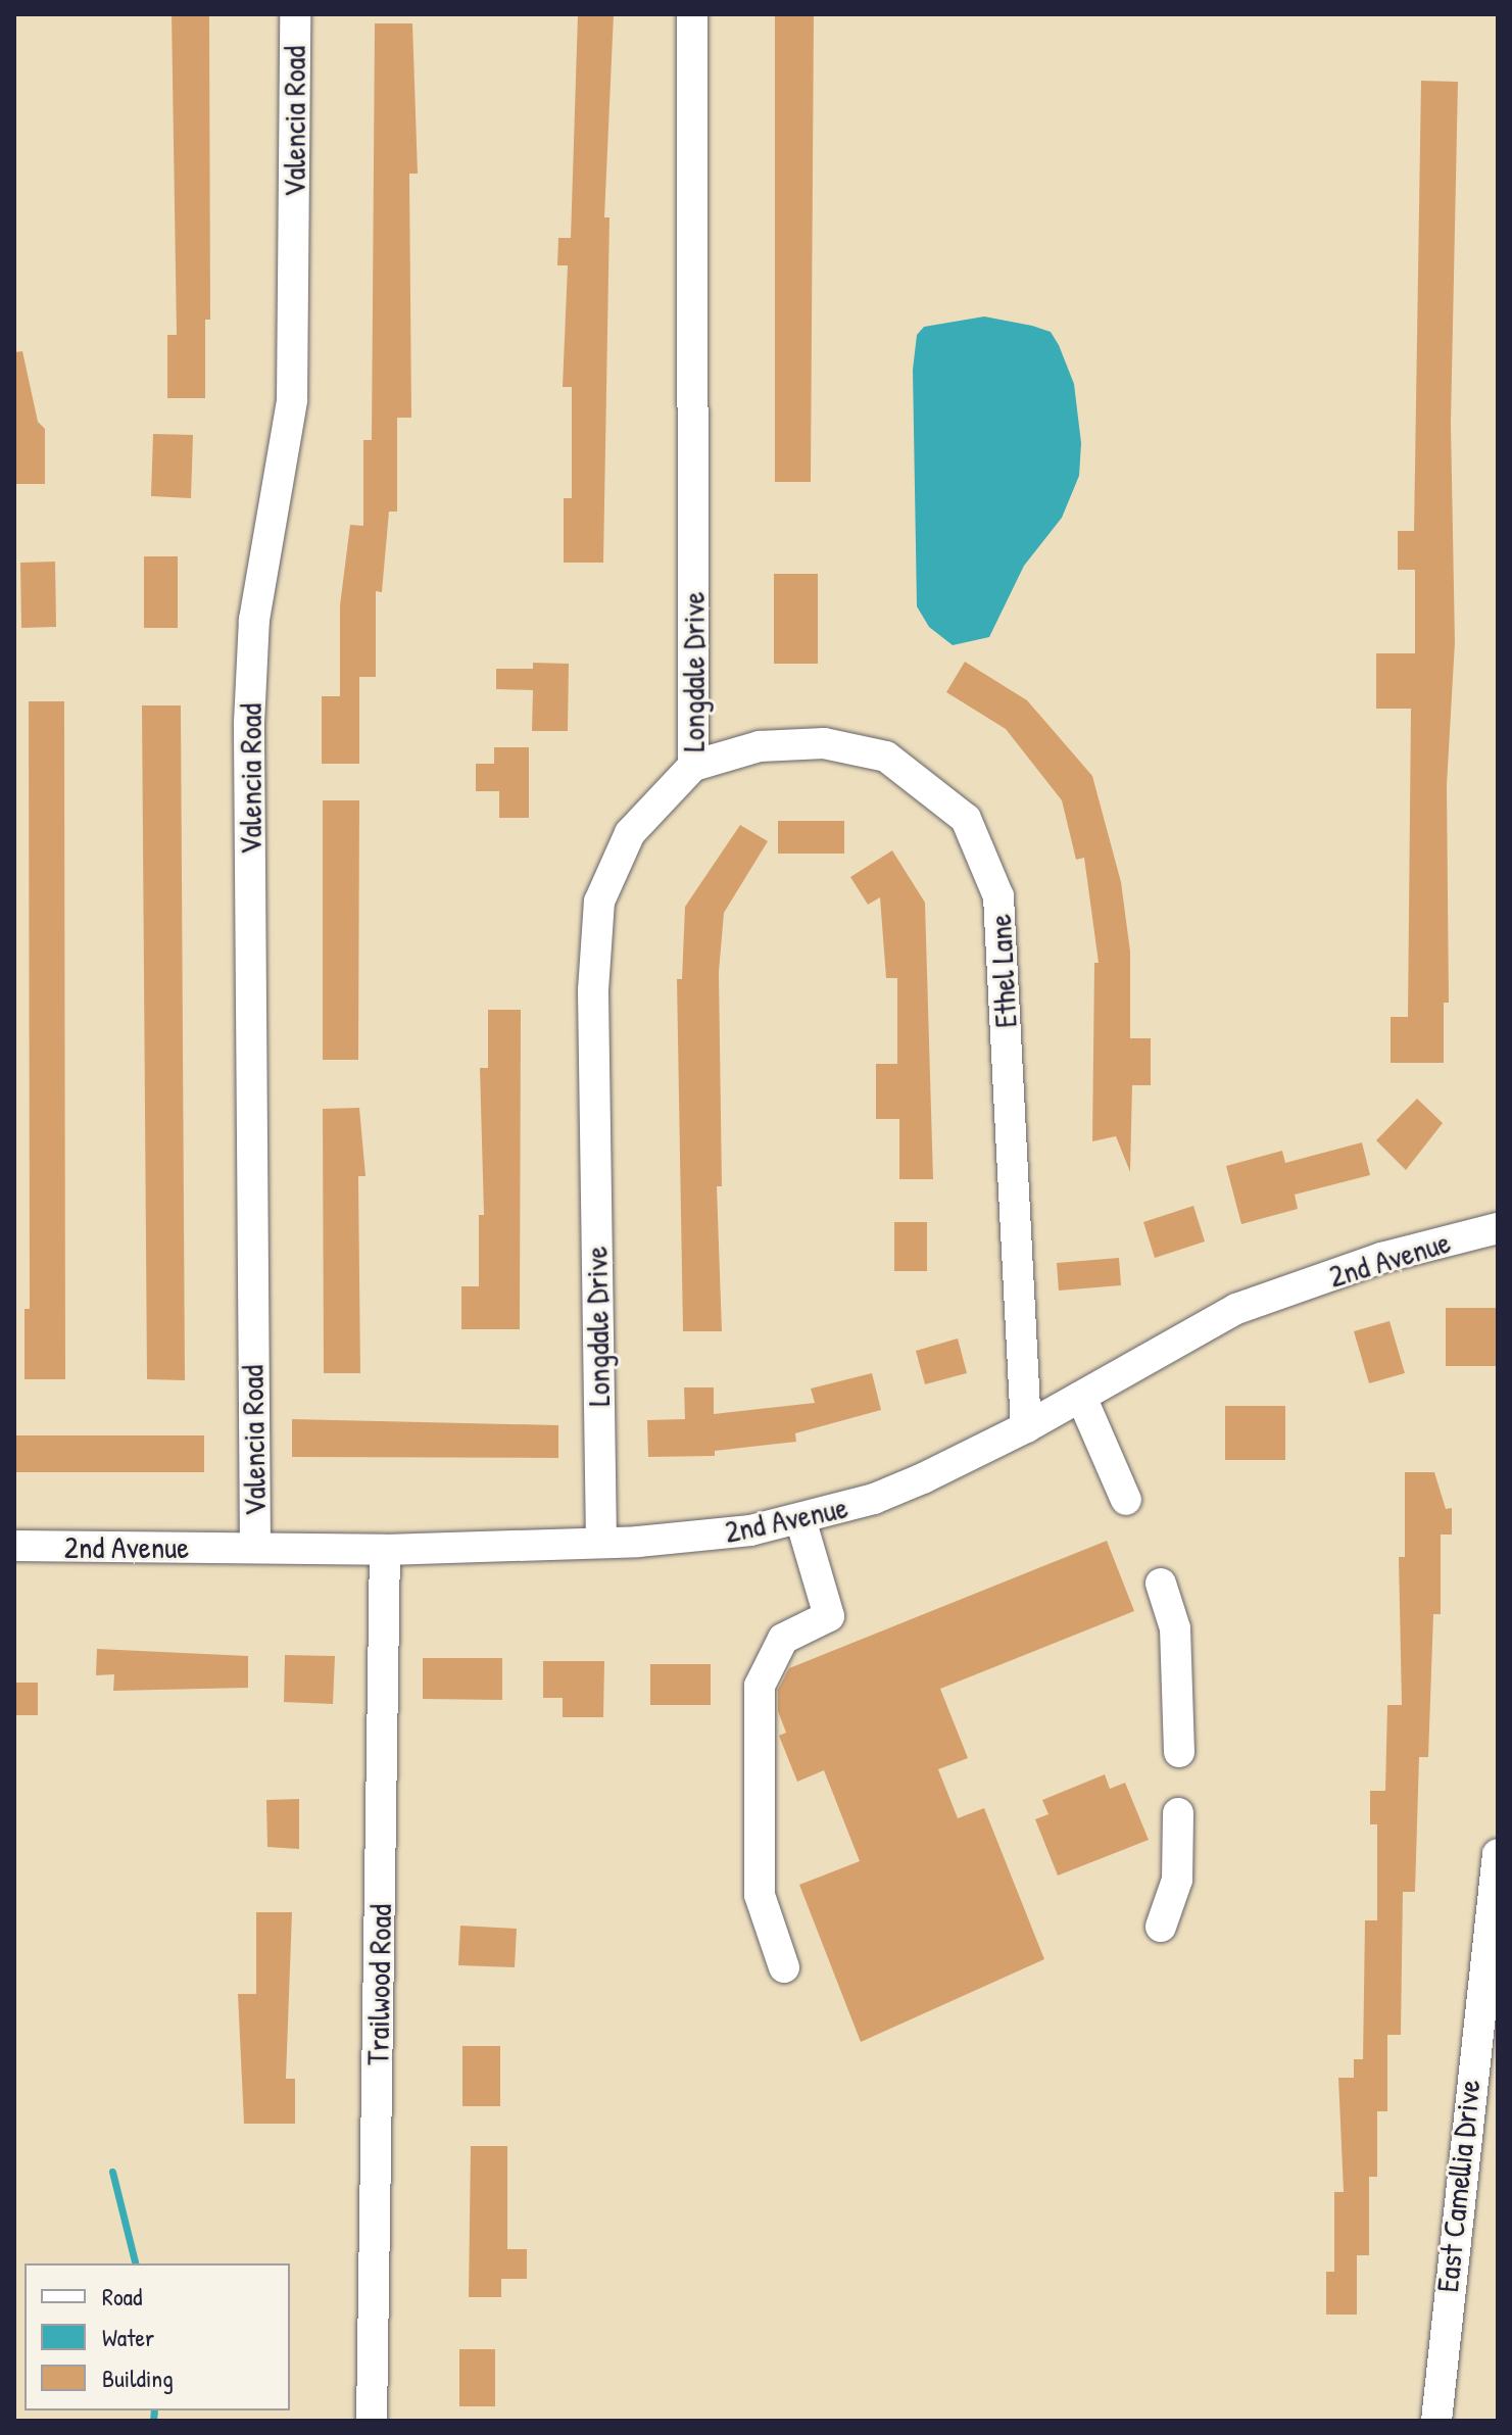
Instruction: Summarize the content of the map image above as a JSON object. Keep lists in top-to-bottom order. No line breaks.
{"streets":{"street":["Valencia Road","Longdale Drive","Ethel Lane","2nd Avenue","Trailwood Road","East Camellia Drive"]},"crossings":[["Valencia Road","2nd Avenue"],["Longdale Drive","Ethel Lane"],["Longdale Drive","2nd Avenue"],["Ethel Lane","2nd Avenue"],["2nd Avenue","Trailwood Road"]],"legend":["Road","Water","Building"]}
